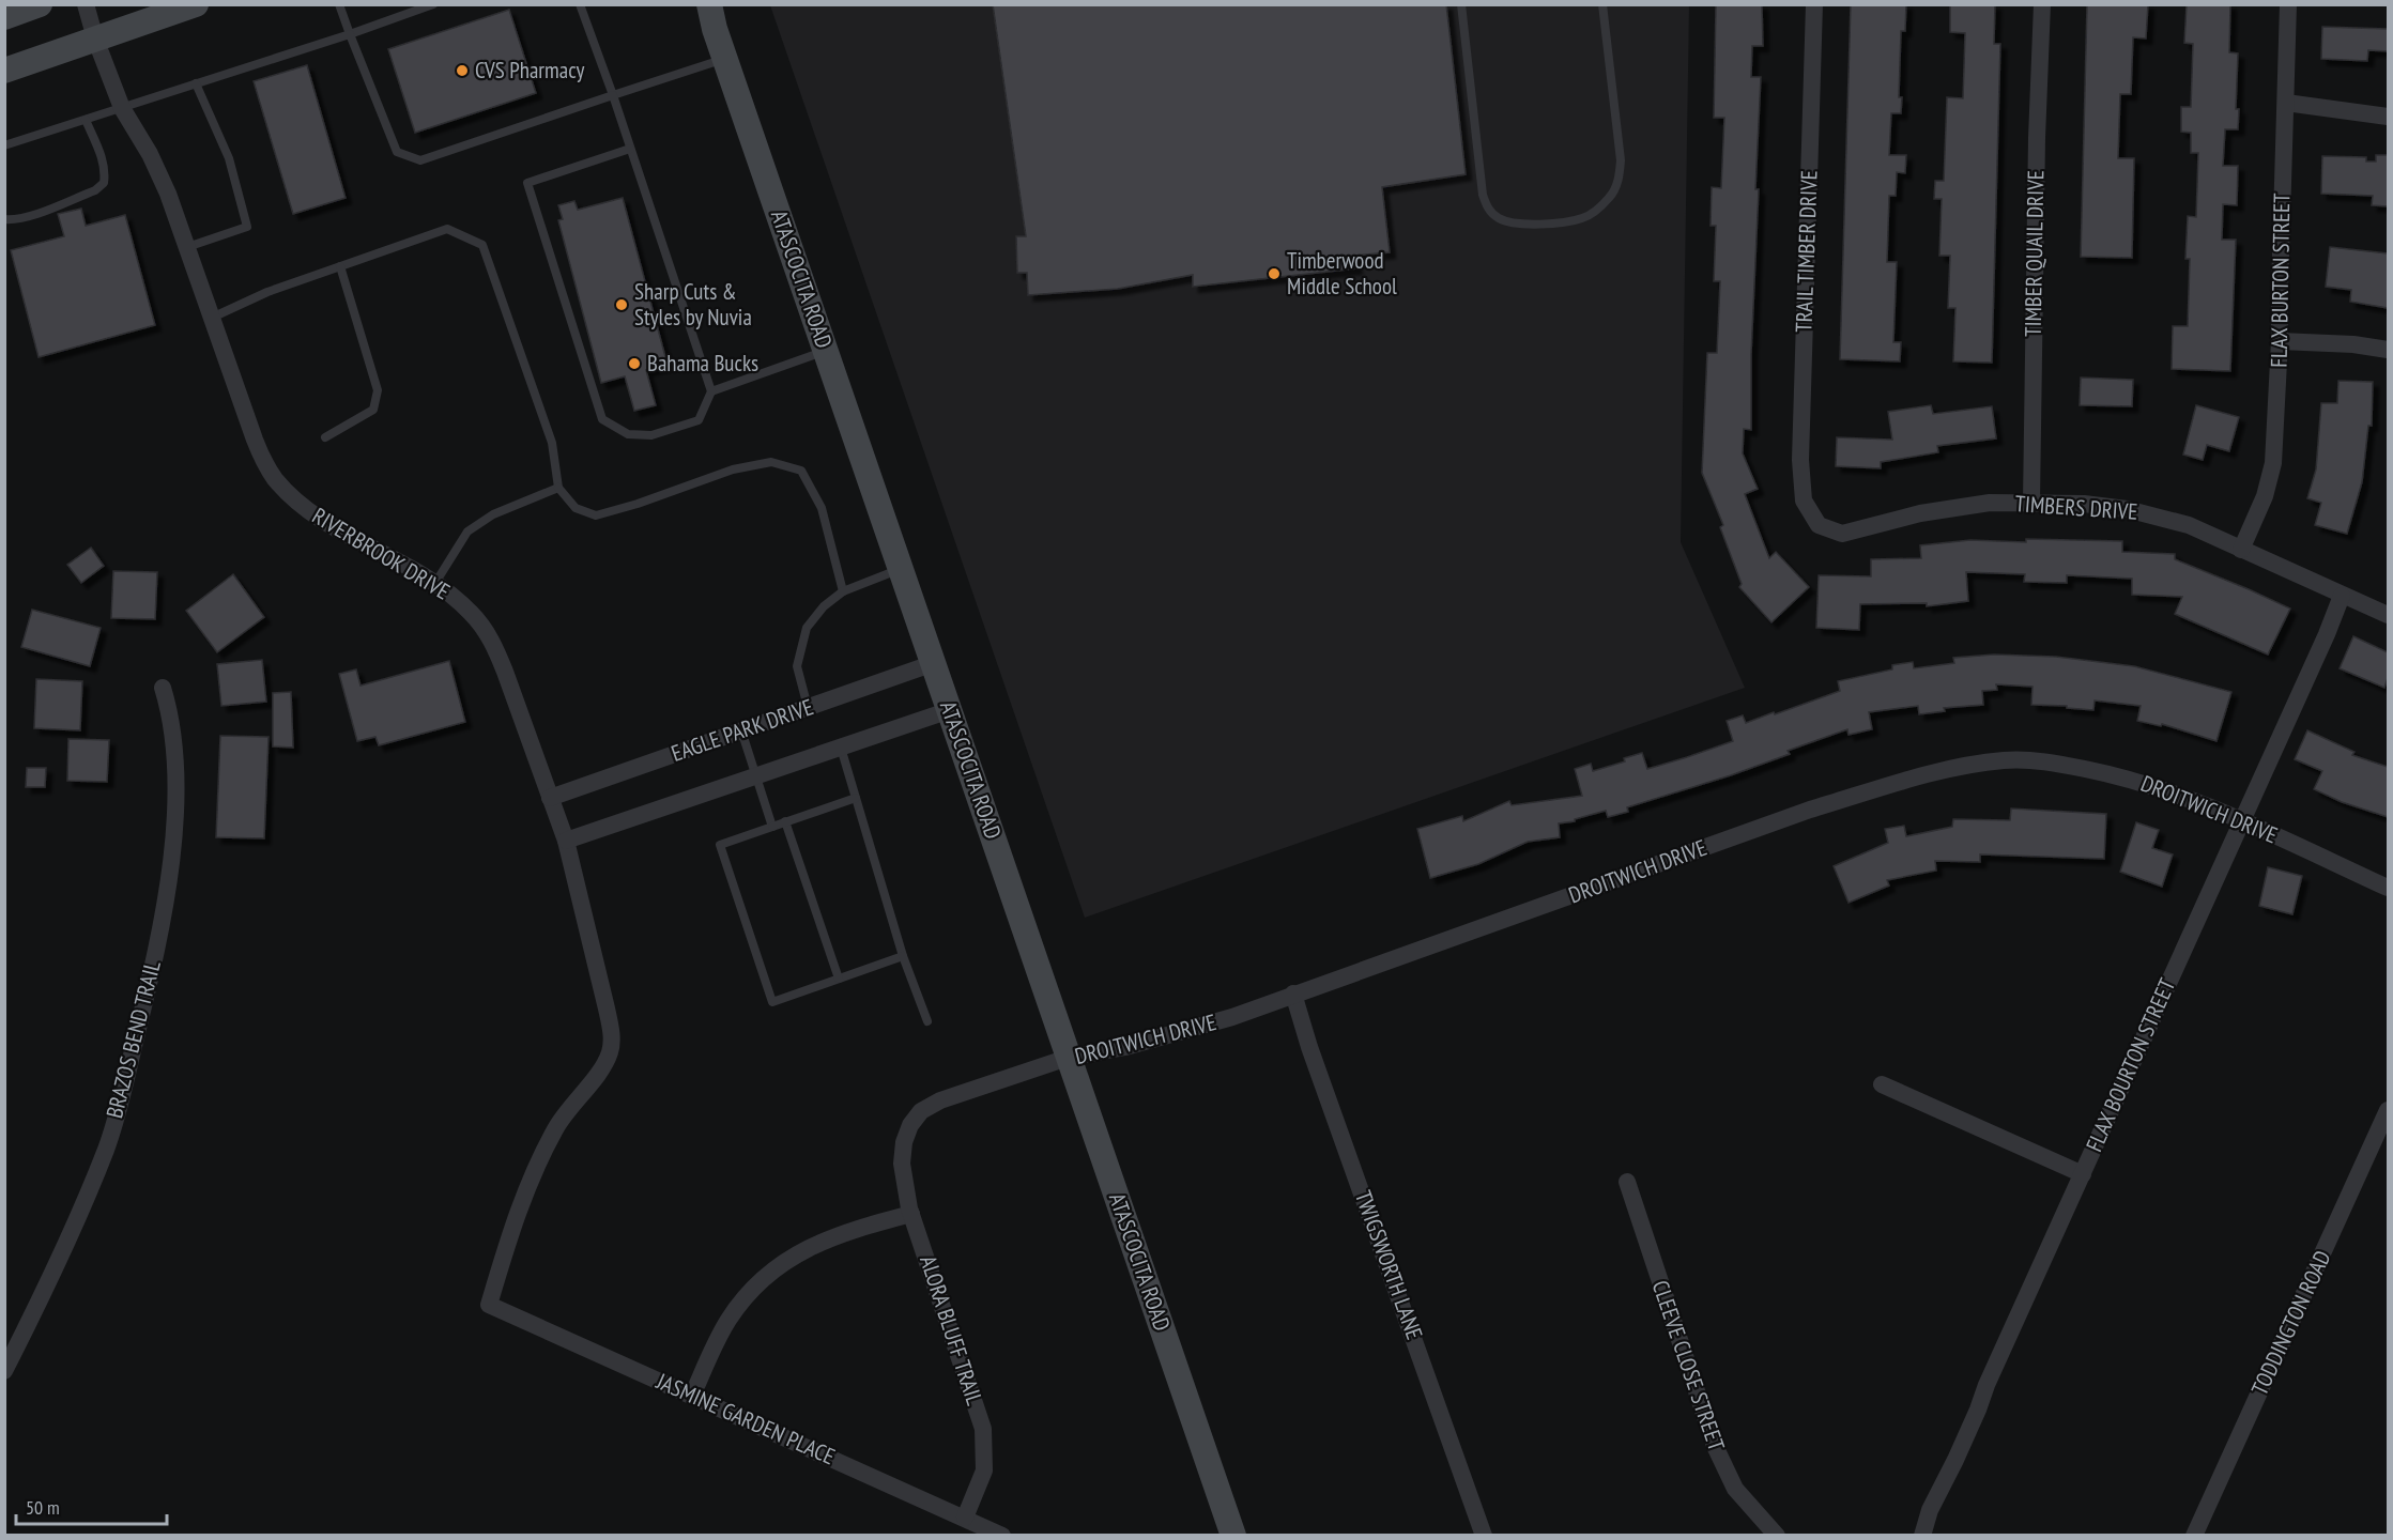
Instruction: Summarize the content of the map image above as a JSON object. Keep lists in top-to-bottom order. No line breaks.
{"streets":{"main road":["ATASCOCITA ROAD"],"street":["TRAIL TIMBER DRIVE","TIMBER QUAIL DRIVE","FLAX BURTON STREET","TIMBERS DRIVE","RIVERBROOK DRIVE","EAGLE PARK DRIVE","DROITWICH DRIVE","BRAZOS BEND TRAIL","FLAX BOURTON STREET","TWIGSWORTH LANE","TODDINGTON ROAD","ALORA BLUFF TRAIL","CLEEVE CLOSE STREET","JASMINE GARDEN PLACE"]},"crossings":[["TRAIL TIMBER DRIVE","TIMBERS DRIVE"],["TIMBER QUAIL DRIVE","TIMBERS DRIVE"],["ATASCOCITA ROAD","EAGLE PARK DRIVE"],["ATASCOCITA ROAD","DROITWICH DRIVE"],["FLAX BURTON STREET","TIMBERS DRIVE"],["TIMBERS DRIVE","FLAX BOURTON STREET"],["RIVERBROOK DRIVE","EAGLE PARK DRIVE"],["RIVERBROOK DRIVE","JASMINE GARDEN PLACE"],["DROITWICH DRIVE","FLAX BOURTON STREET"],["DROITWICH DRIVE","TWIGSWORTH LANE"],["DROITWICH DRIVE","ALORA BLUFF TRAIL"],["ALORA BLUFF TRAIL","JASMINE GARDEN PLACE"]],"places":["CVS Pharmacy","Timberwood Middle School","Sharp Cuts & Styles by Nuvia","Bahama Bucks"],"scale_bar":"50 m"}
